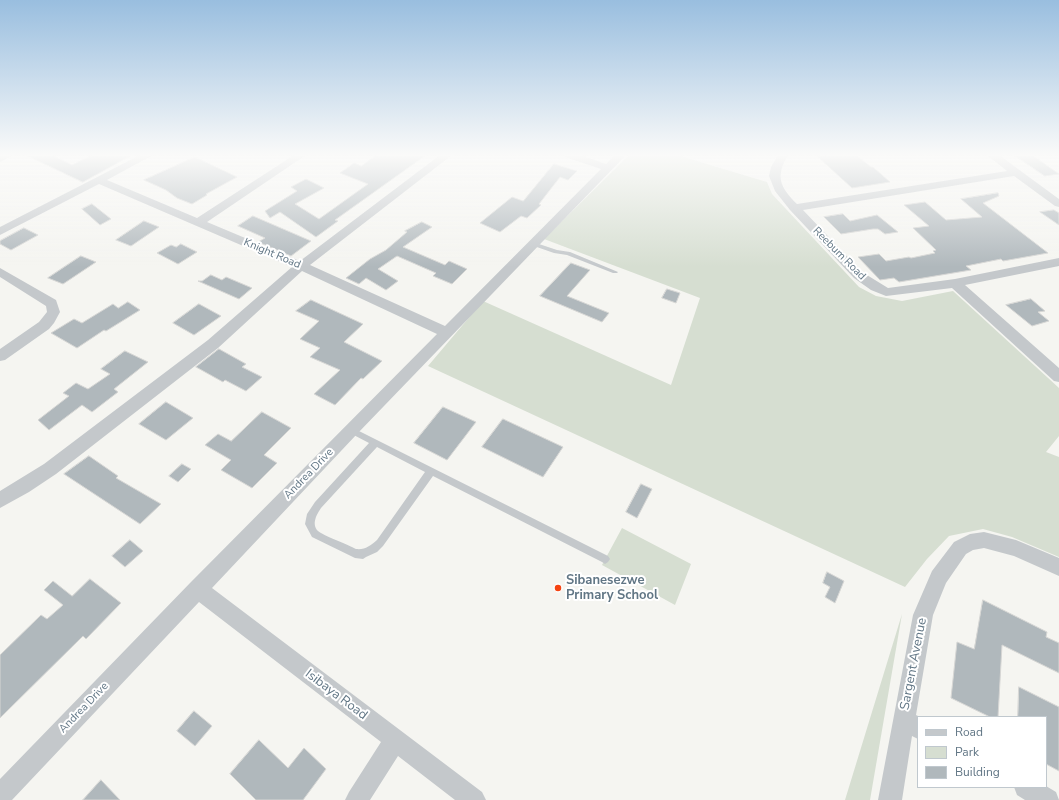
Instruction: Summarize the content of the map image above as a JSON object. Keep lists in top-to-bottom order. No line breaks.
{"streets":{"street":["Knight Road","Reebum Road","Andrea Drive","Sargent Avenue","Isibaya Road"]},"crossings":[["Knight Road","Andrea Drive"],["Andrea Drive","Isibaya Road"]],"places":["Sibanesezwe Primary School"],"legend":["Road","Park","Building"]}
